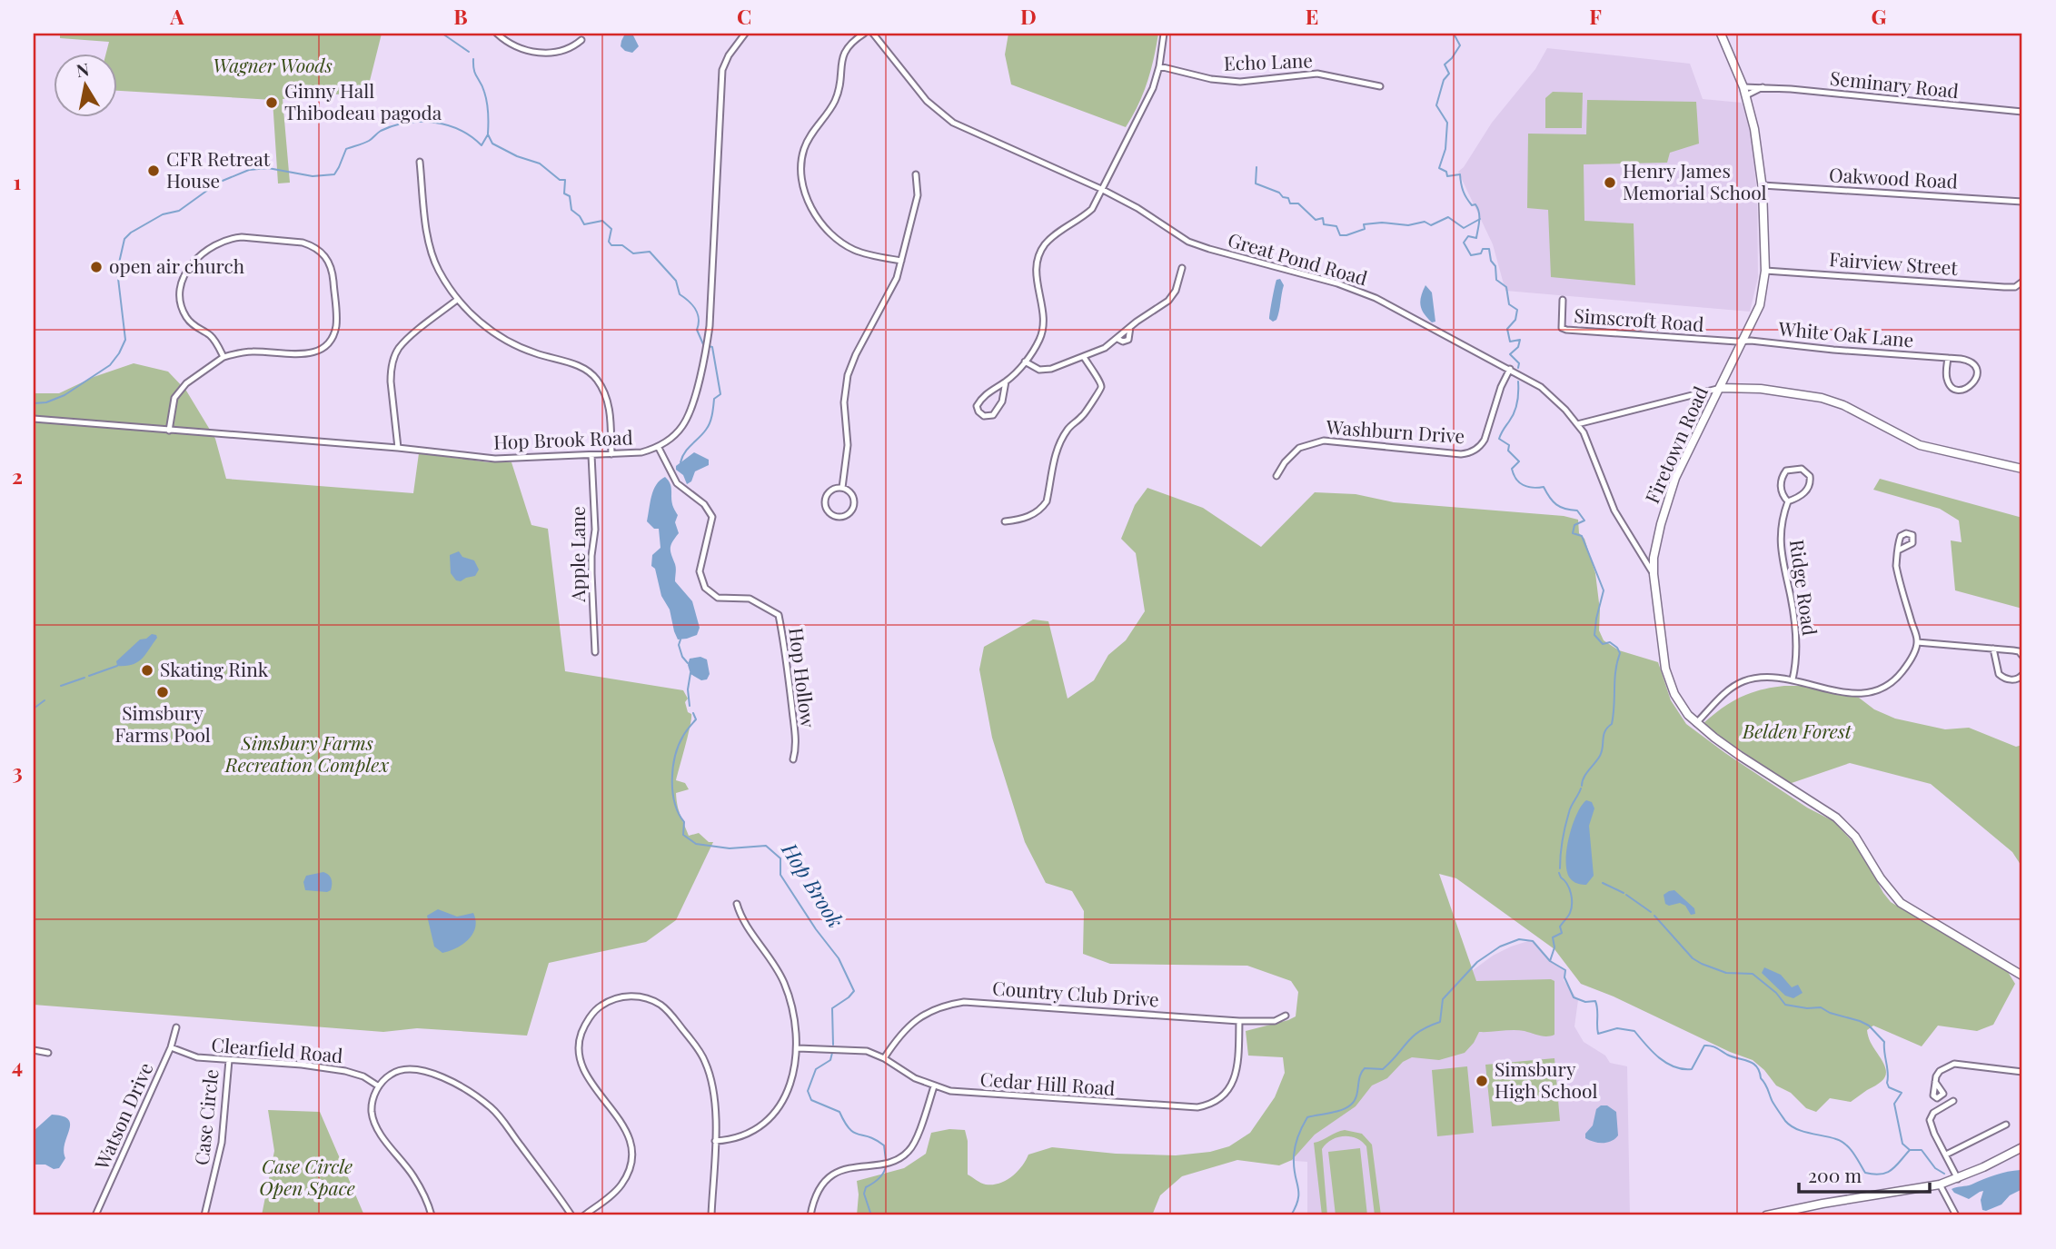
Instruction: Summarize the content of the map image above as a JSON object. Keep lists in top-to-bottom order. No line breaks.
{"streets":{"street":["Echo Lane","Seminary Road","Oakwood Road","Great Pond Road","Fairview Street","Simscroft Road","White Oak Lane","Washburn Drive","Hop Brook Road","Firetown Road","Apple Lane","Ridge Road","Hop Hollow","Country Club Drive","Clearfield Road","Cedar Hill Road","Watson Drive","Case Circle"]},"crossings":[["Seminary Road","Firetown Road"],["Oakwood Road","Firetown Road"],["Great Pond Road","Washburn Drive"],["Great Pond Road","Firetown Road"],["Fairview Street","Firetown Road"],["Simscroft Road","White Oak Lane"],["Simscroft Road","Firetown Road"],["White Oak Lane","Firetown Road"],["Hop Brook Road","Apple Lane"],["Hop Brook Road","Hop Hollow"],["Country Club Drive","Cedar Hill Road"],["Clearfield Road","Watson Drive"],["Clearfield Road","Case Circle"]],"water":["Hop Brook"],"parks":["Wagner Woods","Belden Forest","Simsbury Farms Recreation Complex","Case Circle Open Space"],"places":["Ginny Hall Thibodeau pagoda","CFR Retreat House","Henry James Memorial School","open air church","Skating Rink","Simsbury Farms Pool","Simsbury High School"],"scale_bar":"200 m","north":"top","grid":{"columns":["A","B","C","D","E","F","G"],"rows":["1","2","3","4"]}}
